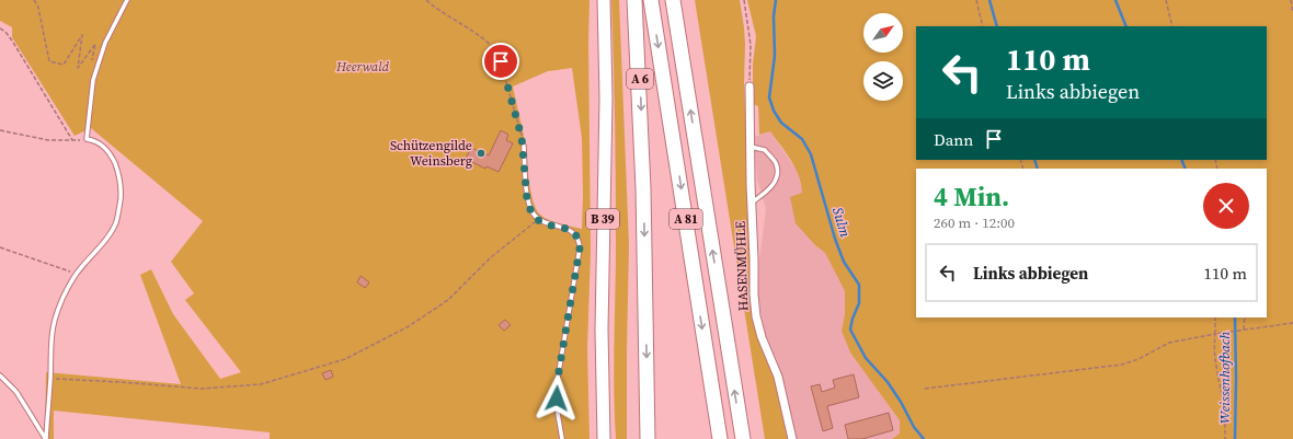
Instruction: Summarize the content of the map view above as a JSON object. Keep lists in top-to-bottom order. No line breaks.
{"streets":{"highway":["A 6","A 81"],"main road":["B 39"],"street":["HASENMÜHLE"]},"water":["Sulm","Weissenhofbach"],"parks":["Heerwald"],"places":["Schützengilde Weinsberg"],"north":"top right","page":{"turn":["110 m","Links abbiegen"],"then":"Dann","heading":["4 Min.","260 m · 12:00"],"list":[{"name":"Links abbiegen","value":"110 m"}]}}
